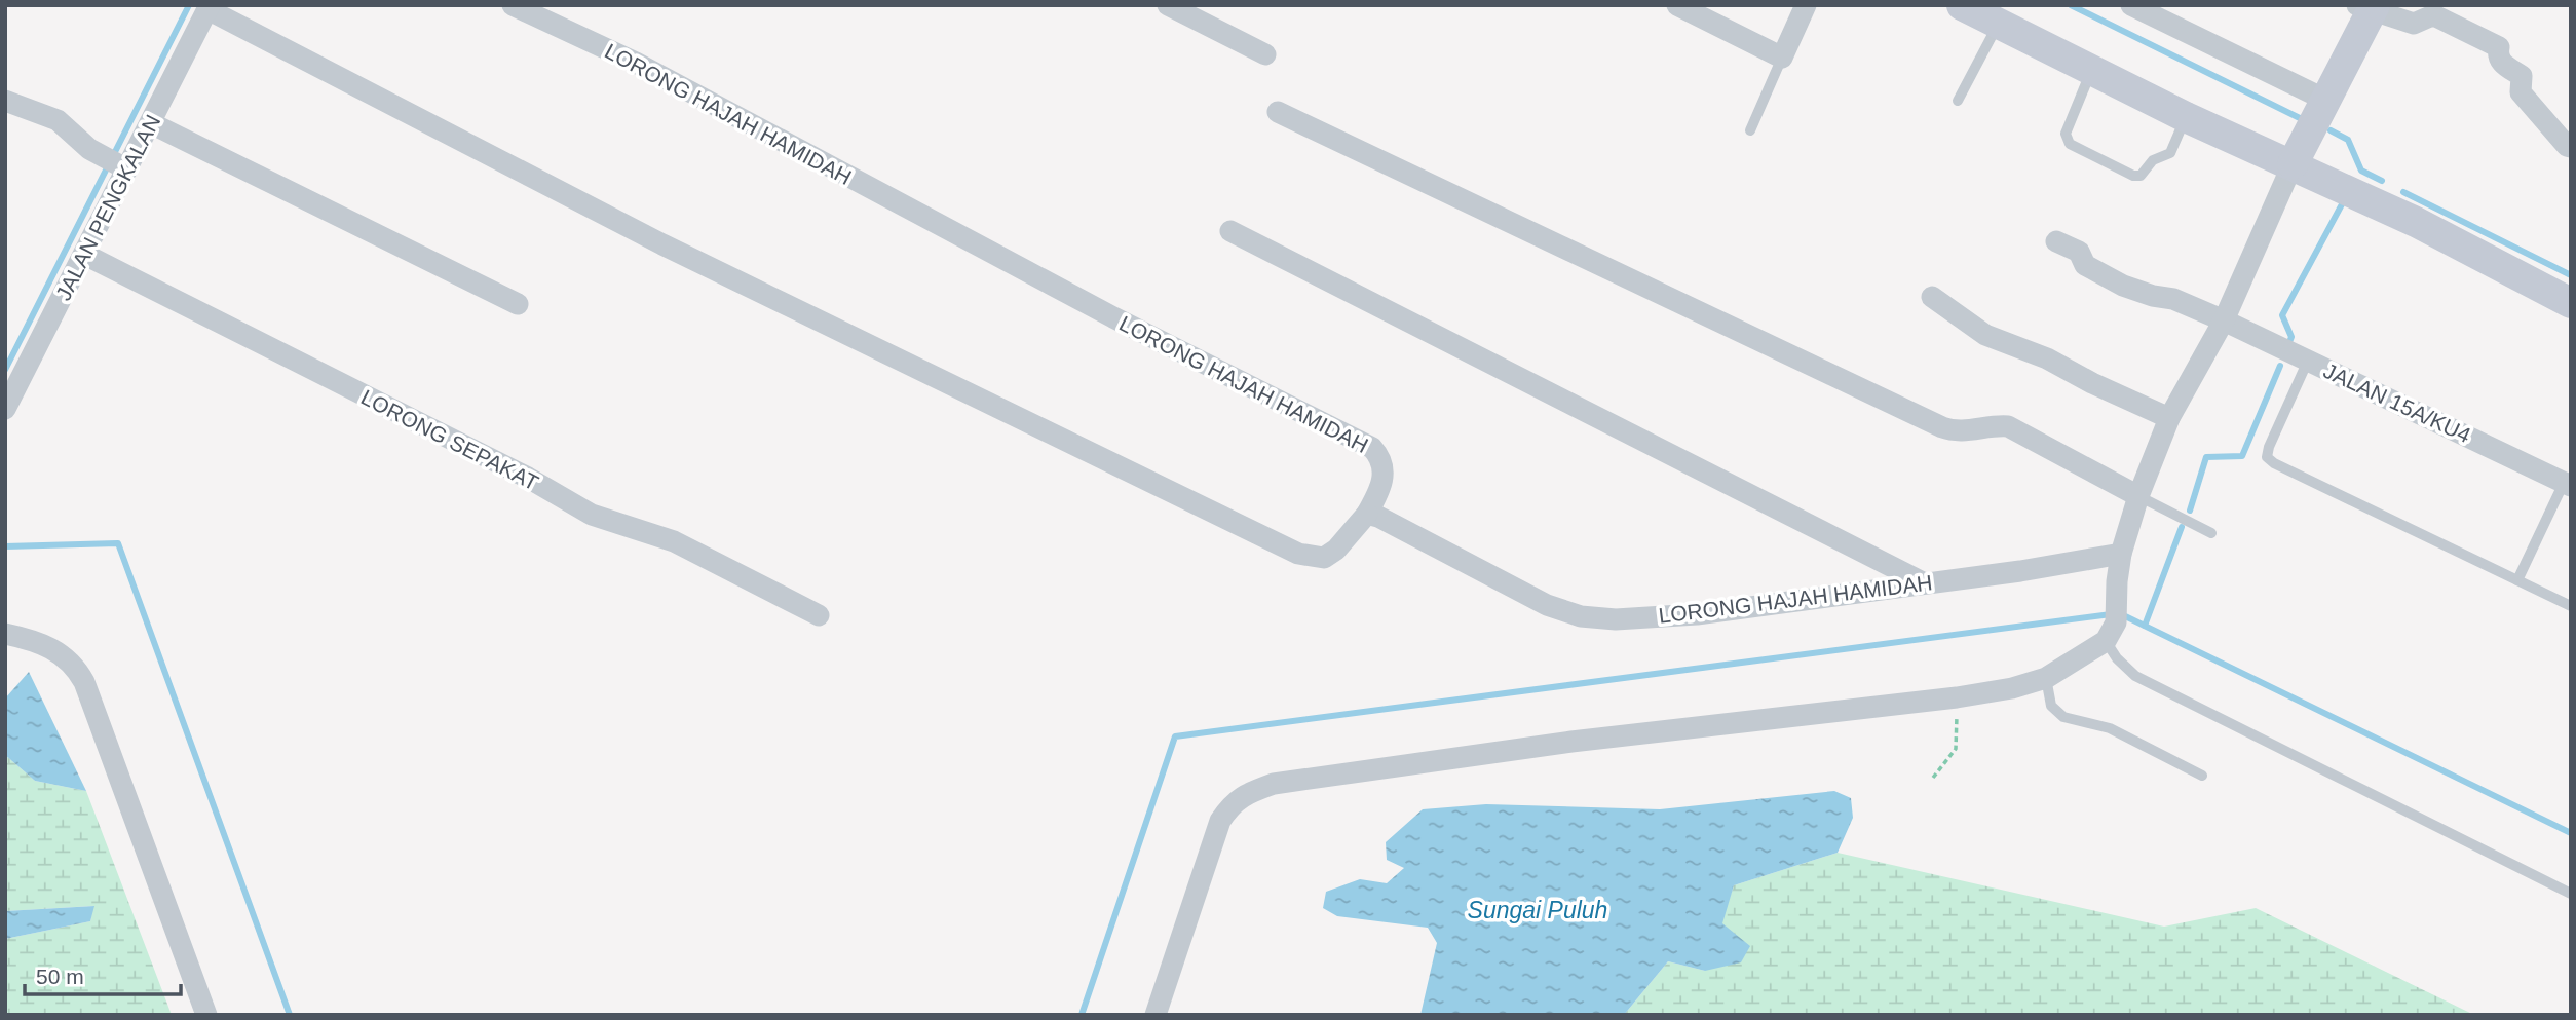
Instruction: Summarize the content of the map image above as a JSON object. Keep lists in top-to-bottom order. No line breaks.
{"streets":{"street":["LORONG HAJAH HAMIDAH","JALAN PENGKALAN","JALAN 15A/KU4","LORONG SEPAKAT"]},"crossings":[["JALAN PENGKALAN","LORONG SEPAKAT"]],"water":["Sungai Puluh"],"scale_bar":"50 m"}
